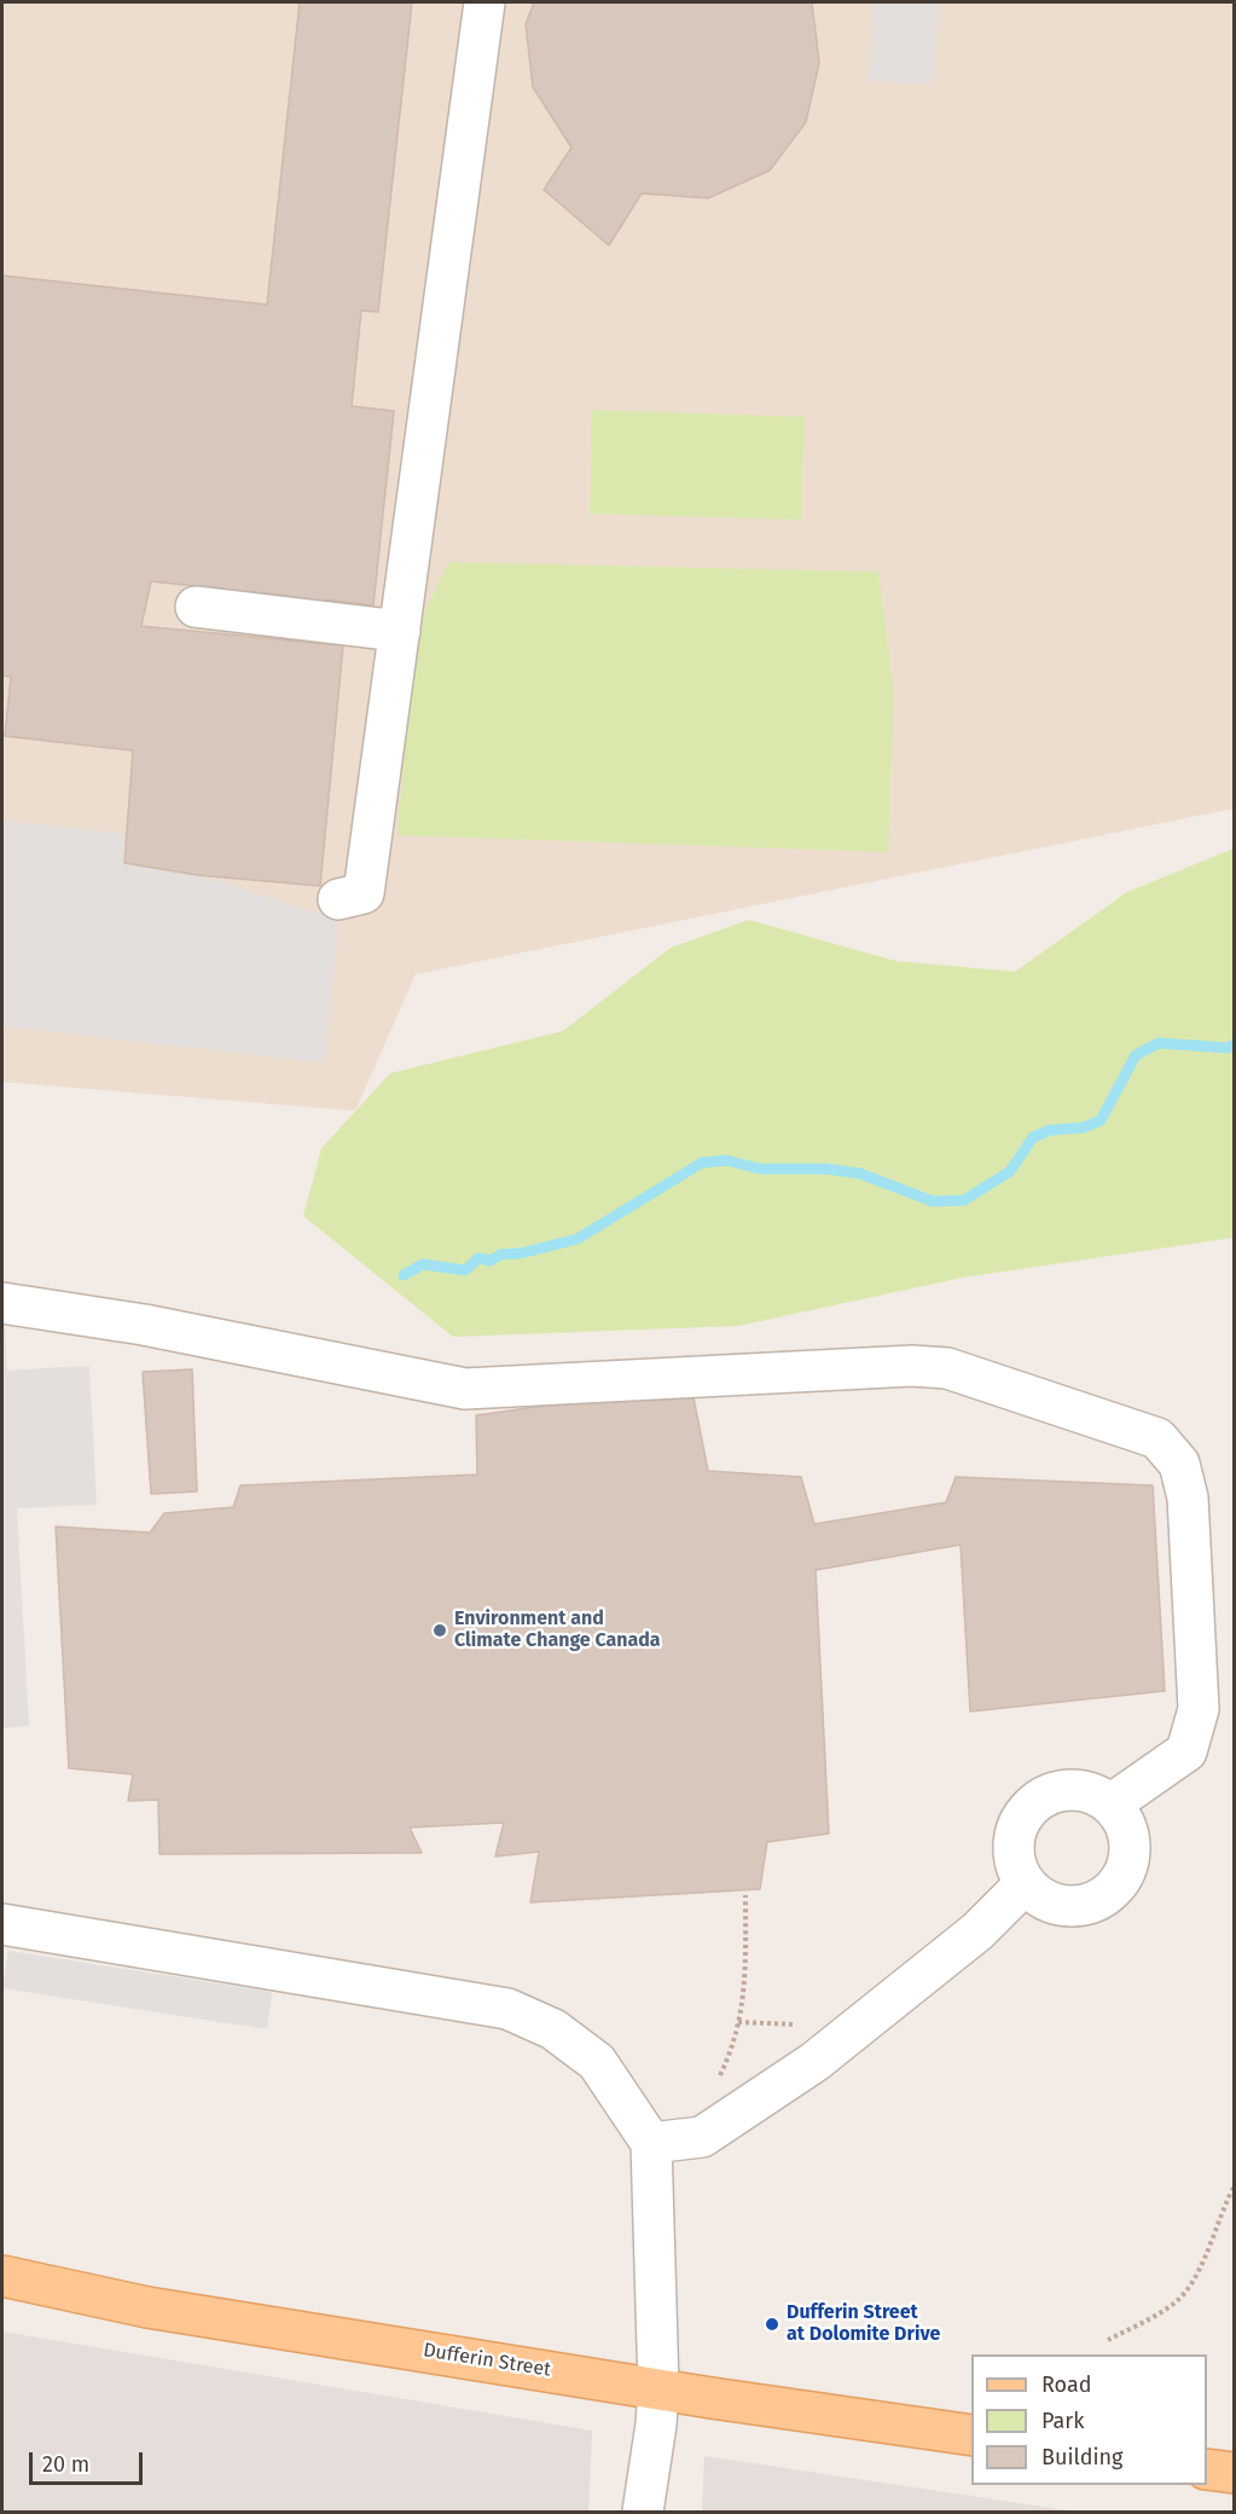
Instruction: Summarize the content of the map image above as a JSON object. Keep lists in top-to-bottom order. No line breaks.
{"streets":{"main road":["Dufferin Street"]},"places":["Environment and Climate Change Canada","Dufferin Street at Dolomite Drive"],"legend":["Road","Park","Building"],"scale_bar":"20 m"}
